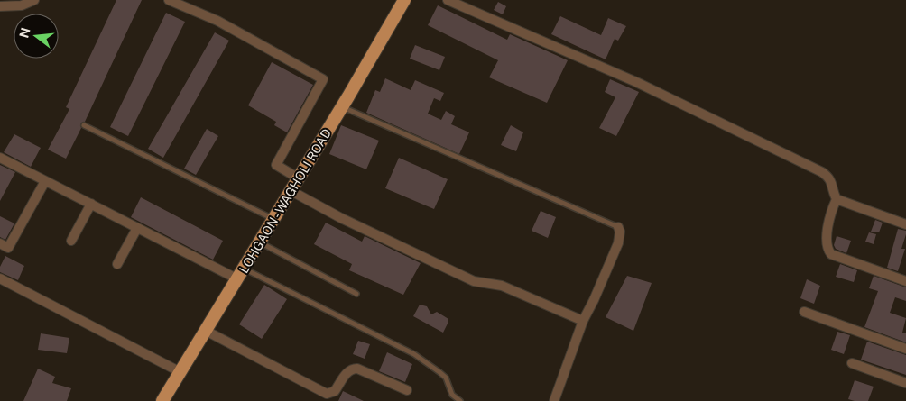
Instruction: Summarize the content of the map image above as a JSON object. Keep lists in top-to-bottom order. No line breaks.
{"streets":{"main road":["LOHGAON - WAGHOLI ROAD"]},"north":"left"}
